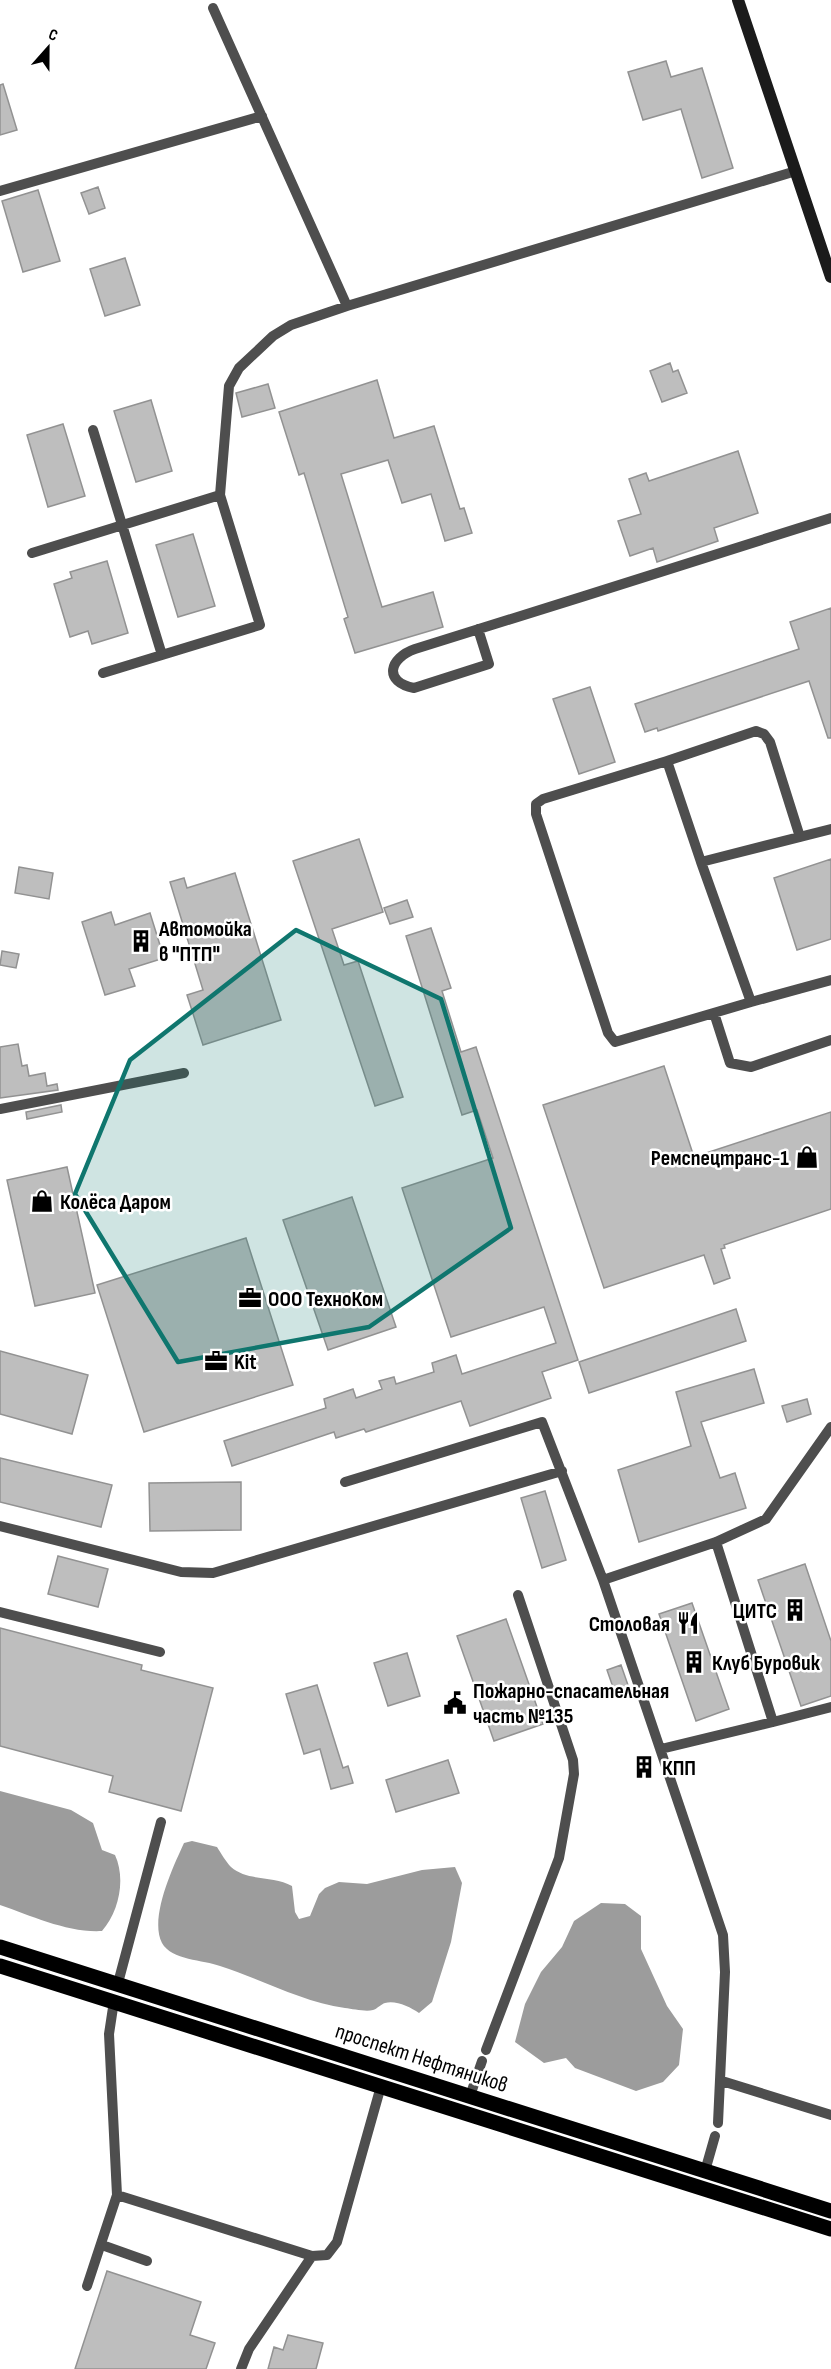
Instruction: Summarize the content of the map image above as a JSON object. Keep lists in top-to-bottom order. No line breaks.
{"streets":{"main road":["проспект Нефтяников"]},"places":{"building":["Автомойка в \"ПТП\"","ЦИТС","Клуб Буровик","КПП"],"shop":["Ремспецтранс-1","Колёса Даром"],"office":["ООО ТехноКом","Kit"],"restaurant":["Столовая"],"public building":["Пожарно-спасательная часть №135"]},"north":"top"}
